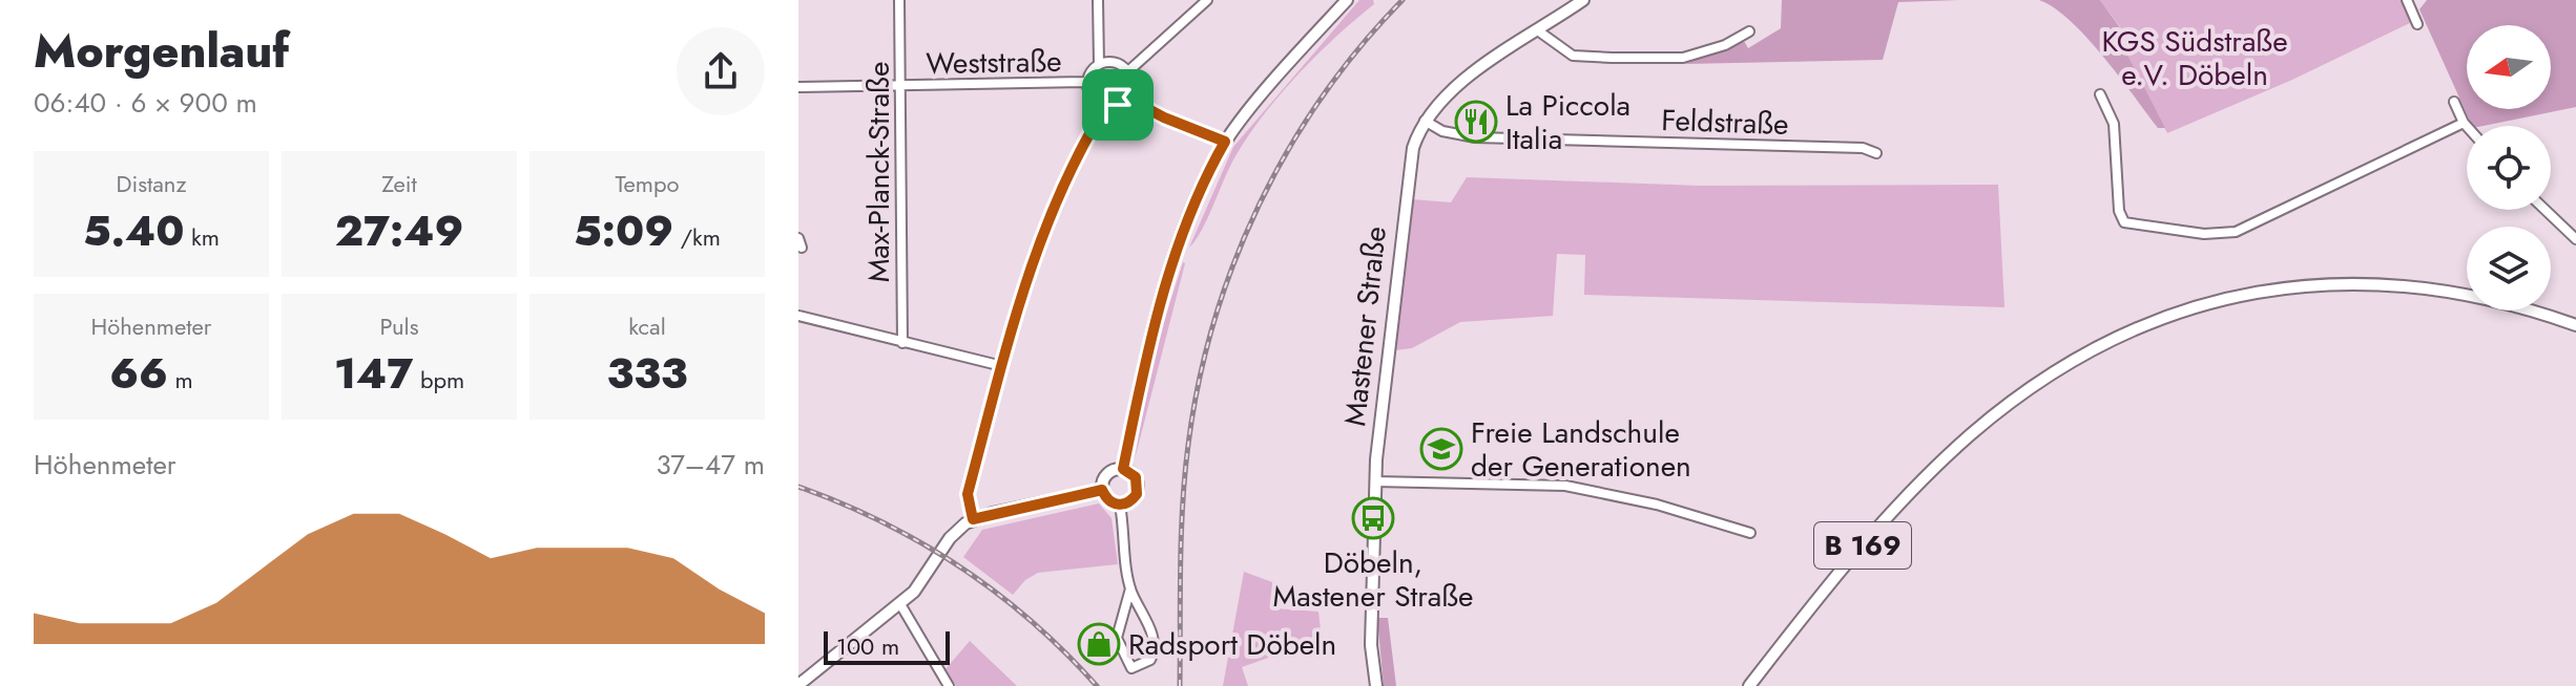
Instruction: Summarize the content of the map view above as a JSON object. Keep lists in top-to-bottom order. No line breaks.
{"streets":{"main road":["Mastener Straße","B 169"],"street":["Weststraße","Feldstraße","Max-Planck-Straße"]},"crossings":[["Weststraße","Max-Planck-Straße"],["Feldstraße","Mastener Straße"]],"parks":["KGS Südstraße e.V. Döbeln"],"places":{"restaurant":["La Piccola Italia"],"school or university":["Freie Landschule der Generationen"],"bus stop":["Döbeln, Mastener Straße"],"shop":["Radsport Döbeln"]},"scale_bar":"100 m","north":"left","page":{"heading":["Morgenlauf","06:40 · 6 × 900 m"],"stats":[["Distanz","5.40 km"],["Zeit","27:49"],["Tempo","5:09 /km"],["Höhenmeter","66 m"],["Puls","147 bpm"],["kcal","333"]],"chart":["Höhenmeter","37–47 m"],"scale":"100 m"}}
